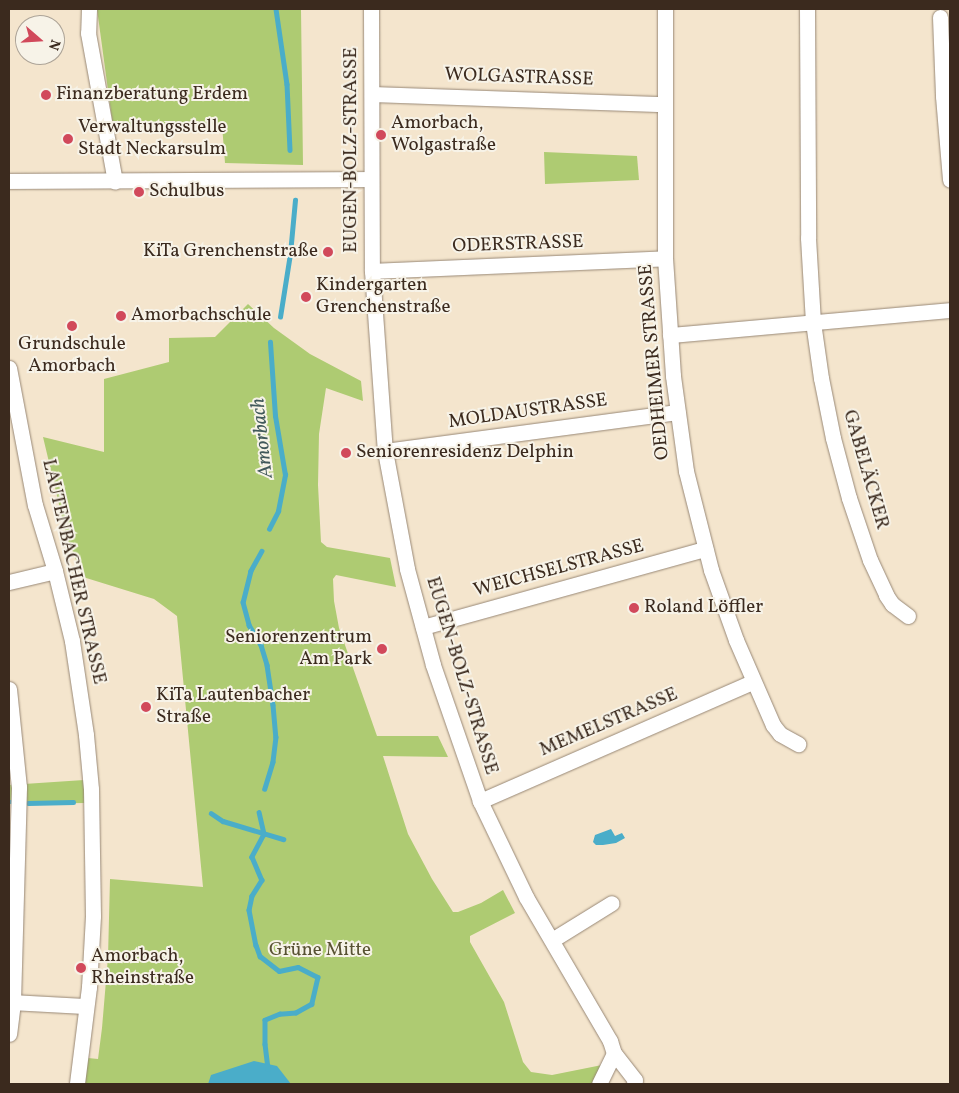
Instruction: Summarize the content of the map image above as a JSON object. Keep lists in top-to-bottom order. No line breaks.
{"streets":{"street":["WOLGASTRASSE","EUGEN-BOLZ-STRASSE","ODERSTRASSE","OEDHEIMER STRASSE","MOLDAUSTRASSE","GABELÄCKER","WEICHSELSTRASSE","LAUTENBACHER STRASSE","MEMELSTRASSE"]},"crossings":[["WOLGASTRASSE","EUGEN-BOLZ-STRASSE"],["WOLGASTRASSE","OEDHEIMER STRASSE"],["EUGEN-BOLZ-STRASSE","ODERSTRASSE"],["EUGEN-BOLZ-STRASSE","MOLDAUSTRASSE"],["EUGEN-BOLZ-STRASSE","WEICHSELSTRASSE"],["EUGEN-BOLZ-STRASSE","MEMELSTRASSE"],["ODERSTRASSE","OEDHEIMER STRASSE"],["OEDHEIMER STRASSE","MOLDAUSTRASSE"],["OEDHEIMER STRASSE","WEICHSELSTRASSE"],["OEDHEIMER STRASSE","MEMELSTRASSE"]],"water":["Amorbach"],"parks":["Grüne Mitte"],"places":["Finanzberatung Erdem","Amorbach, Wolgastraße","Verwaltungsstelle Stadt Neckarsulm","Schulbus","KiTa Grenchenstraße","Kindergarten Grenchenstraße","Amorbachschule","Grundschule Amorbach","Seniorenresidenz Delphin","Roland Löffler","Seniorenzentrum Am Park","KiTa Lautenbacher Straße","Amorbach, Rheinstraße"],"north":"right"}
